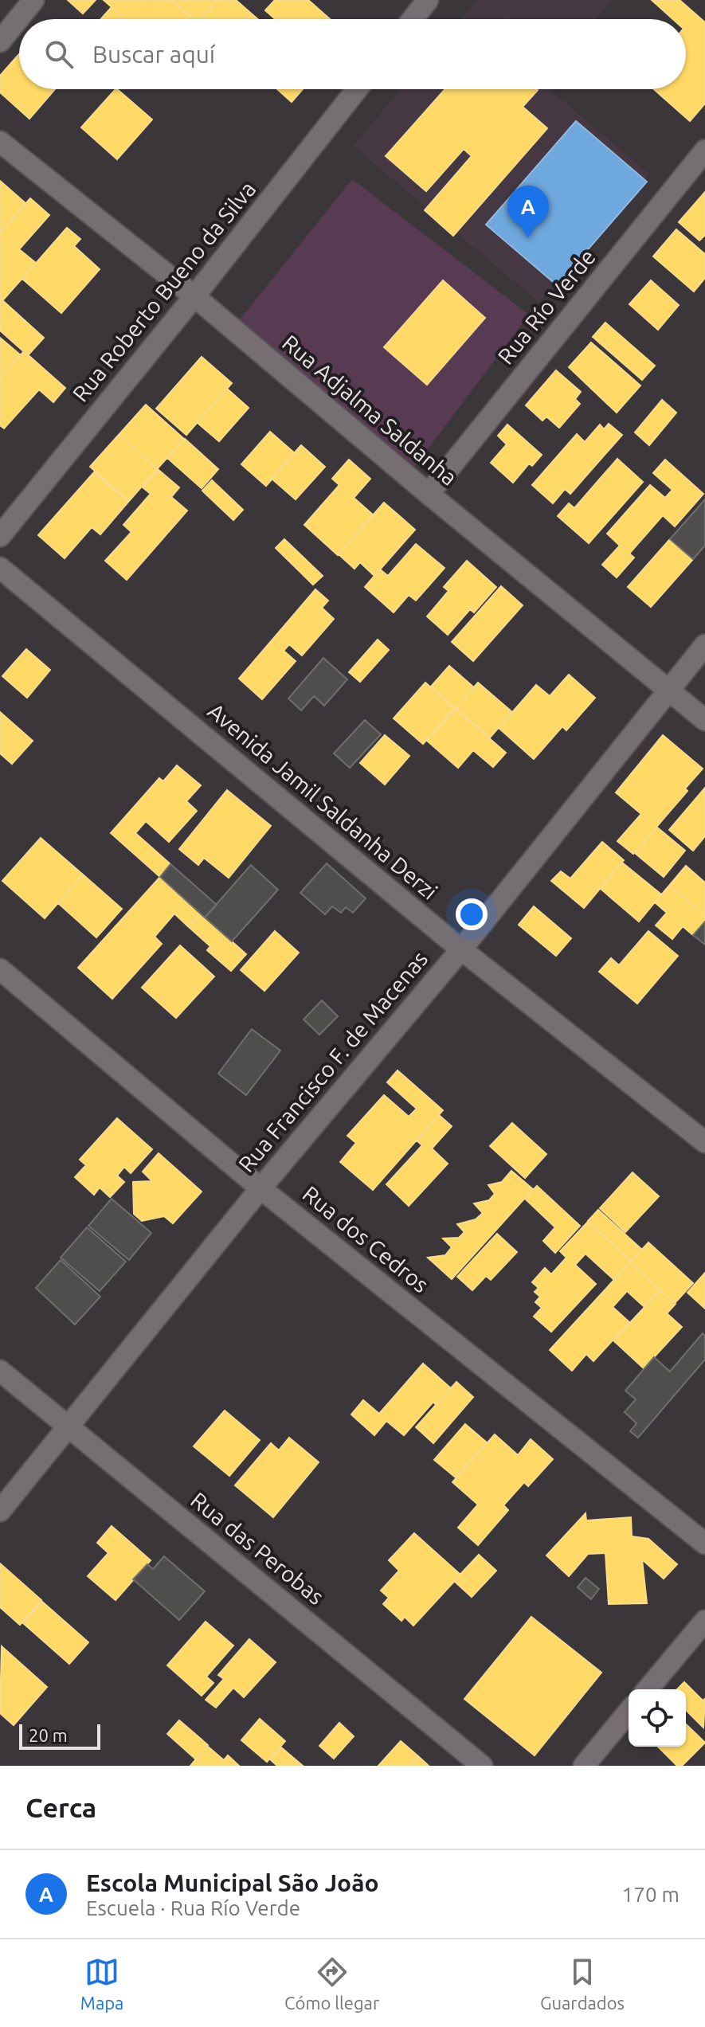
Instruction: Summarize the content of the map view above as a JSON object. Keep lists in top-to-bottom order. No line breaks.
{"streets":{"street":["Rua Roberto Bueno da Silva","Rua Río Verde","Rua Adjalma Saldanha","Avenida Jamil Saldanha Derzi","Rua Francisco F. de Macenas","Rua dos Cedros","Rua das Perobas"]},"crossings":[["Rua Roberto Bueno da Silva","Rua Adjalma Saldanha"],["Rua Río Verde","Rua Adjalma Saldanha"],["Rua Adjalma Saldanha","Rua Francisco F. de Macenas"],["Avenida Jamil Saldanha Derzi","Rua Francisco F. de Macenas"],["Rua Francisco F. de Macenas","Rua dos Cedros"],["Rua Francisco F. de Macenas","Rua das Perobas"]],"scale_bar":"20 m","page":{"search":"Buscar aquí","pins":"A","scale":"20 m","heading":"Cerca","list":[{"mark":"A","name":"Escola Municipal São João","note":"Escuela · Rua Río Verde","value":"170 m"}],"nav":["Mapa","Cómo llegar","Guardados"]}}
